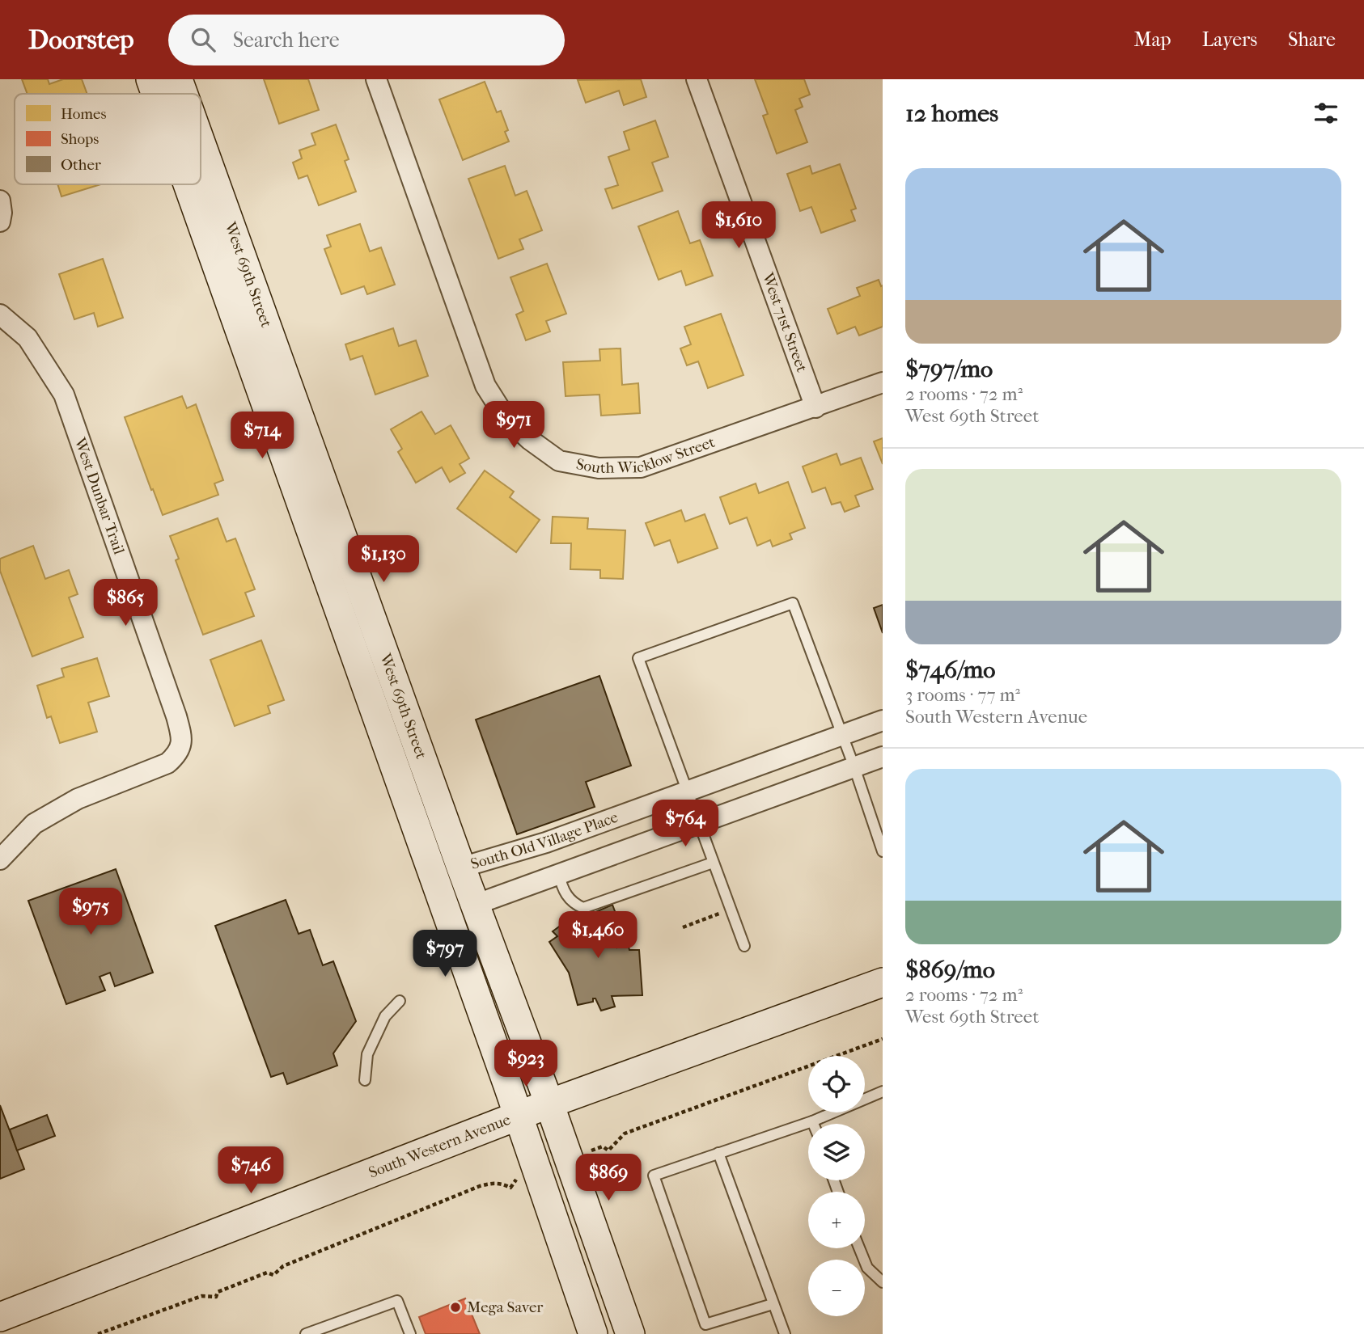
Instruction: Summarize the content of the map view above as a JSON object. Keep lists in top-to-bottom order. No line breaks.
{"streets":{"main road":["West 69th Street","South Western Avenue"],"street":["West 71st Street","South Wicklow Street","West Dunbar Trail","South Old Village Place"]},"crossings":[["West 69th Street","South Old Village Place"],["West 69th Street","South Western Avenue"],["West 71st Street","South Wicklow Street"]],"places":["Mega Saver"],"legend":["Homes","Shops","Other"],"page":{"header":"Doorstep","search":"Search here","nav":["Map","Layers","Share"],"heading":"12 homes","list":[{"name":"$797/mo","note":"2 rooms · 72 m² · West 69th Street"},{"name":"$746/mo","note":"3 rooms · 77 m² · South Western Avenue"},{"name":"$869/mo","note":"2 rooms · 72 m² · West 69th Street"}],"price":["$1,610","$971","$714","$1,130","$865","$764","$975","$1,460","$797","$923","$746","$869"],"map_buttons":["+","−"]}}
